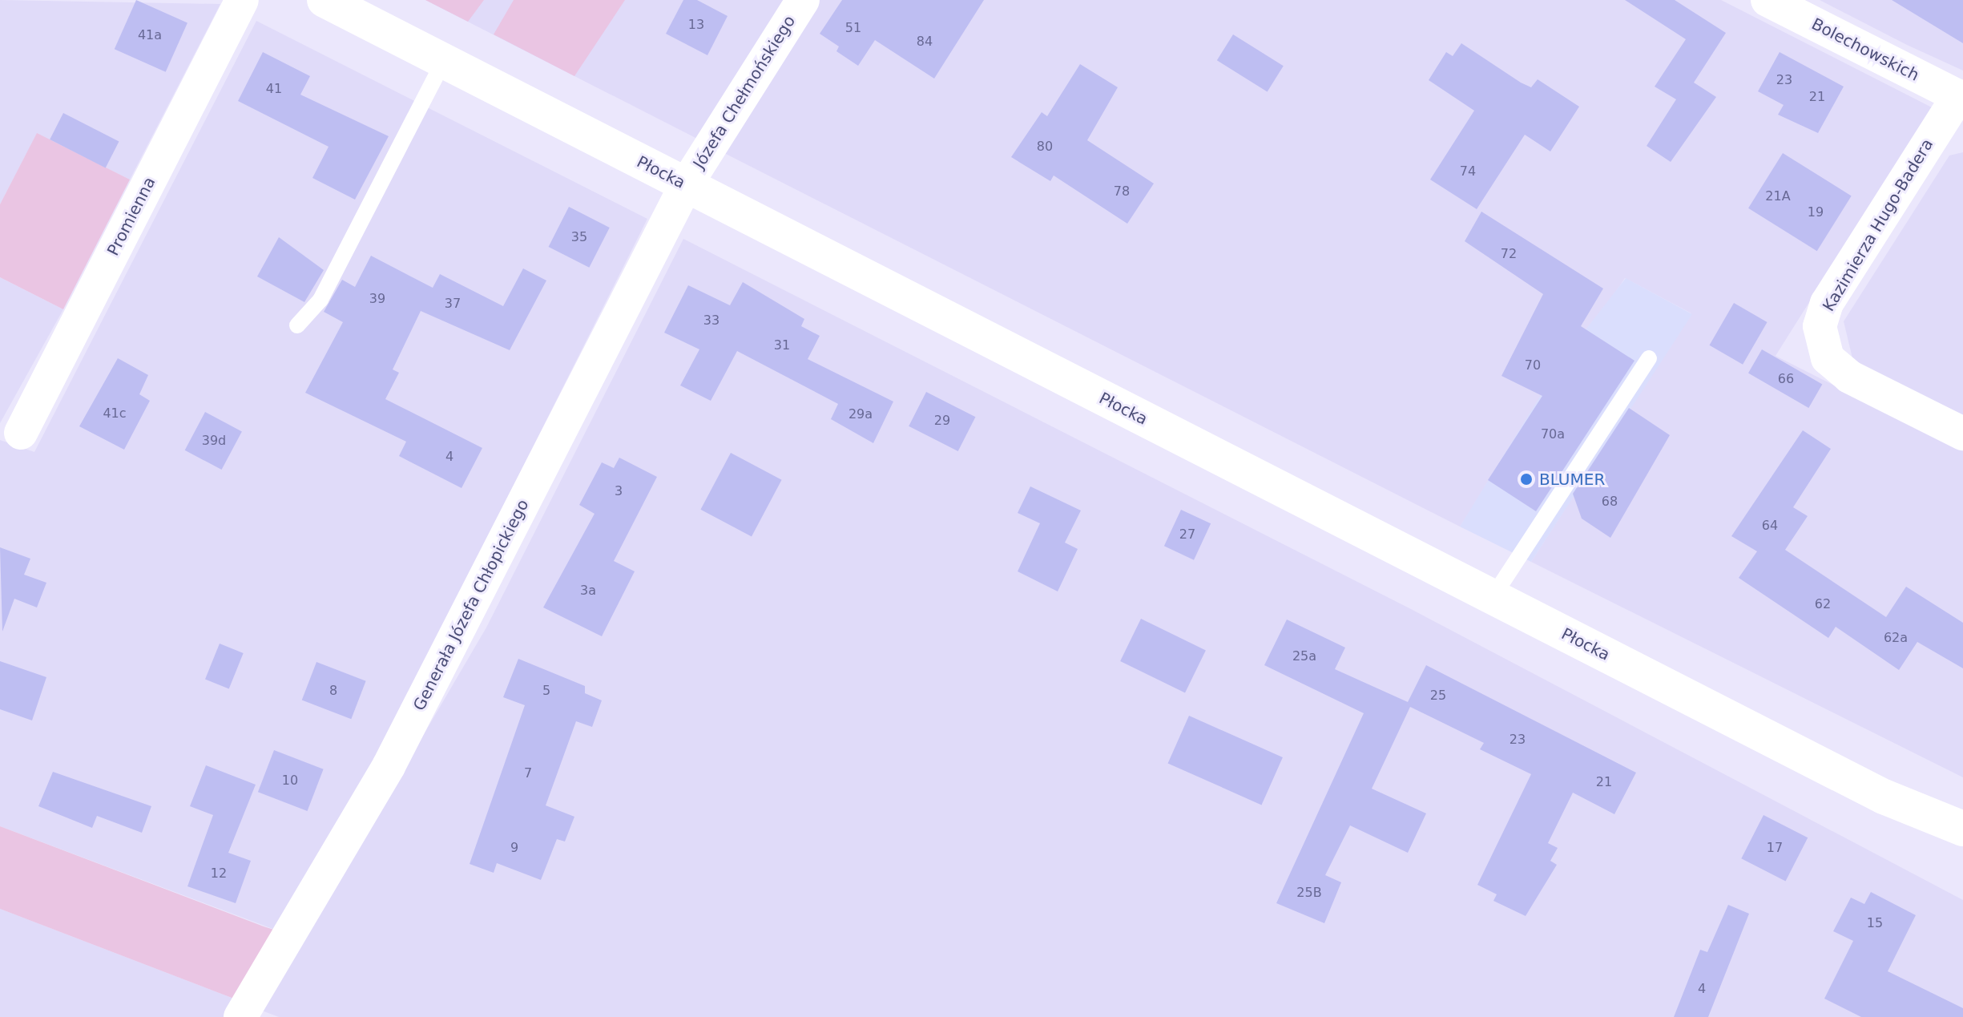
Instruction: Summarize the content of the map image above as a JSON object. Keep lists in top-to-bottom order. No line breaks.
{"streets":{"street":["Bolechowskich","Józefa Chełmońskiego","Płocka","Promienna","Kazimierza Hugo-Badera","Generała Józefa Chłopickiego"]},"crossings":[["Bolechowskich","Kazimierza Hugo-Badera"],["Józefa Chełmońskiego","Płocka"],["Józefa Chełmońskiego","Generała Józefa Chłopickiego"],["Płocka","Generała Józefa Chłopickiego"]],"places":["BLUMER"],"house_numbers":["13","51","41a","84","23","41","21","80","74","78","21A","19","35","72","39","37","33","31","70","66","41c","29a","29","70a","39d","4","3","68","64","27","3a","62","62a","25a","8","5","25","23","7","10","21","9","17","12","25B","15","4"]}
